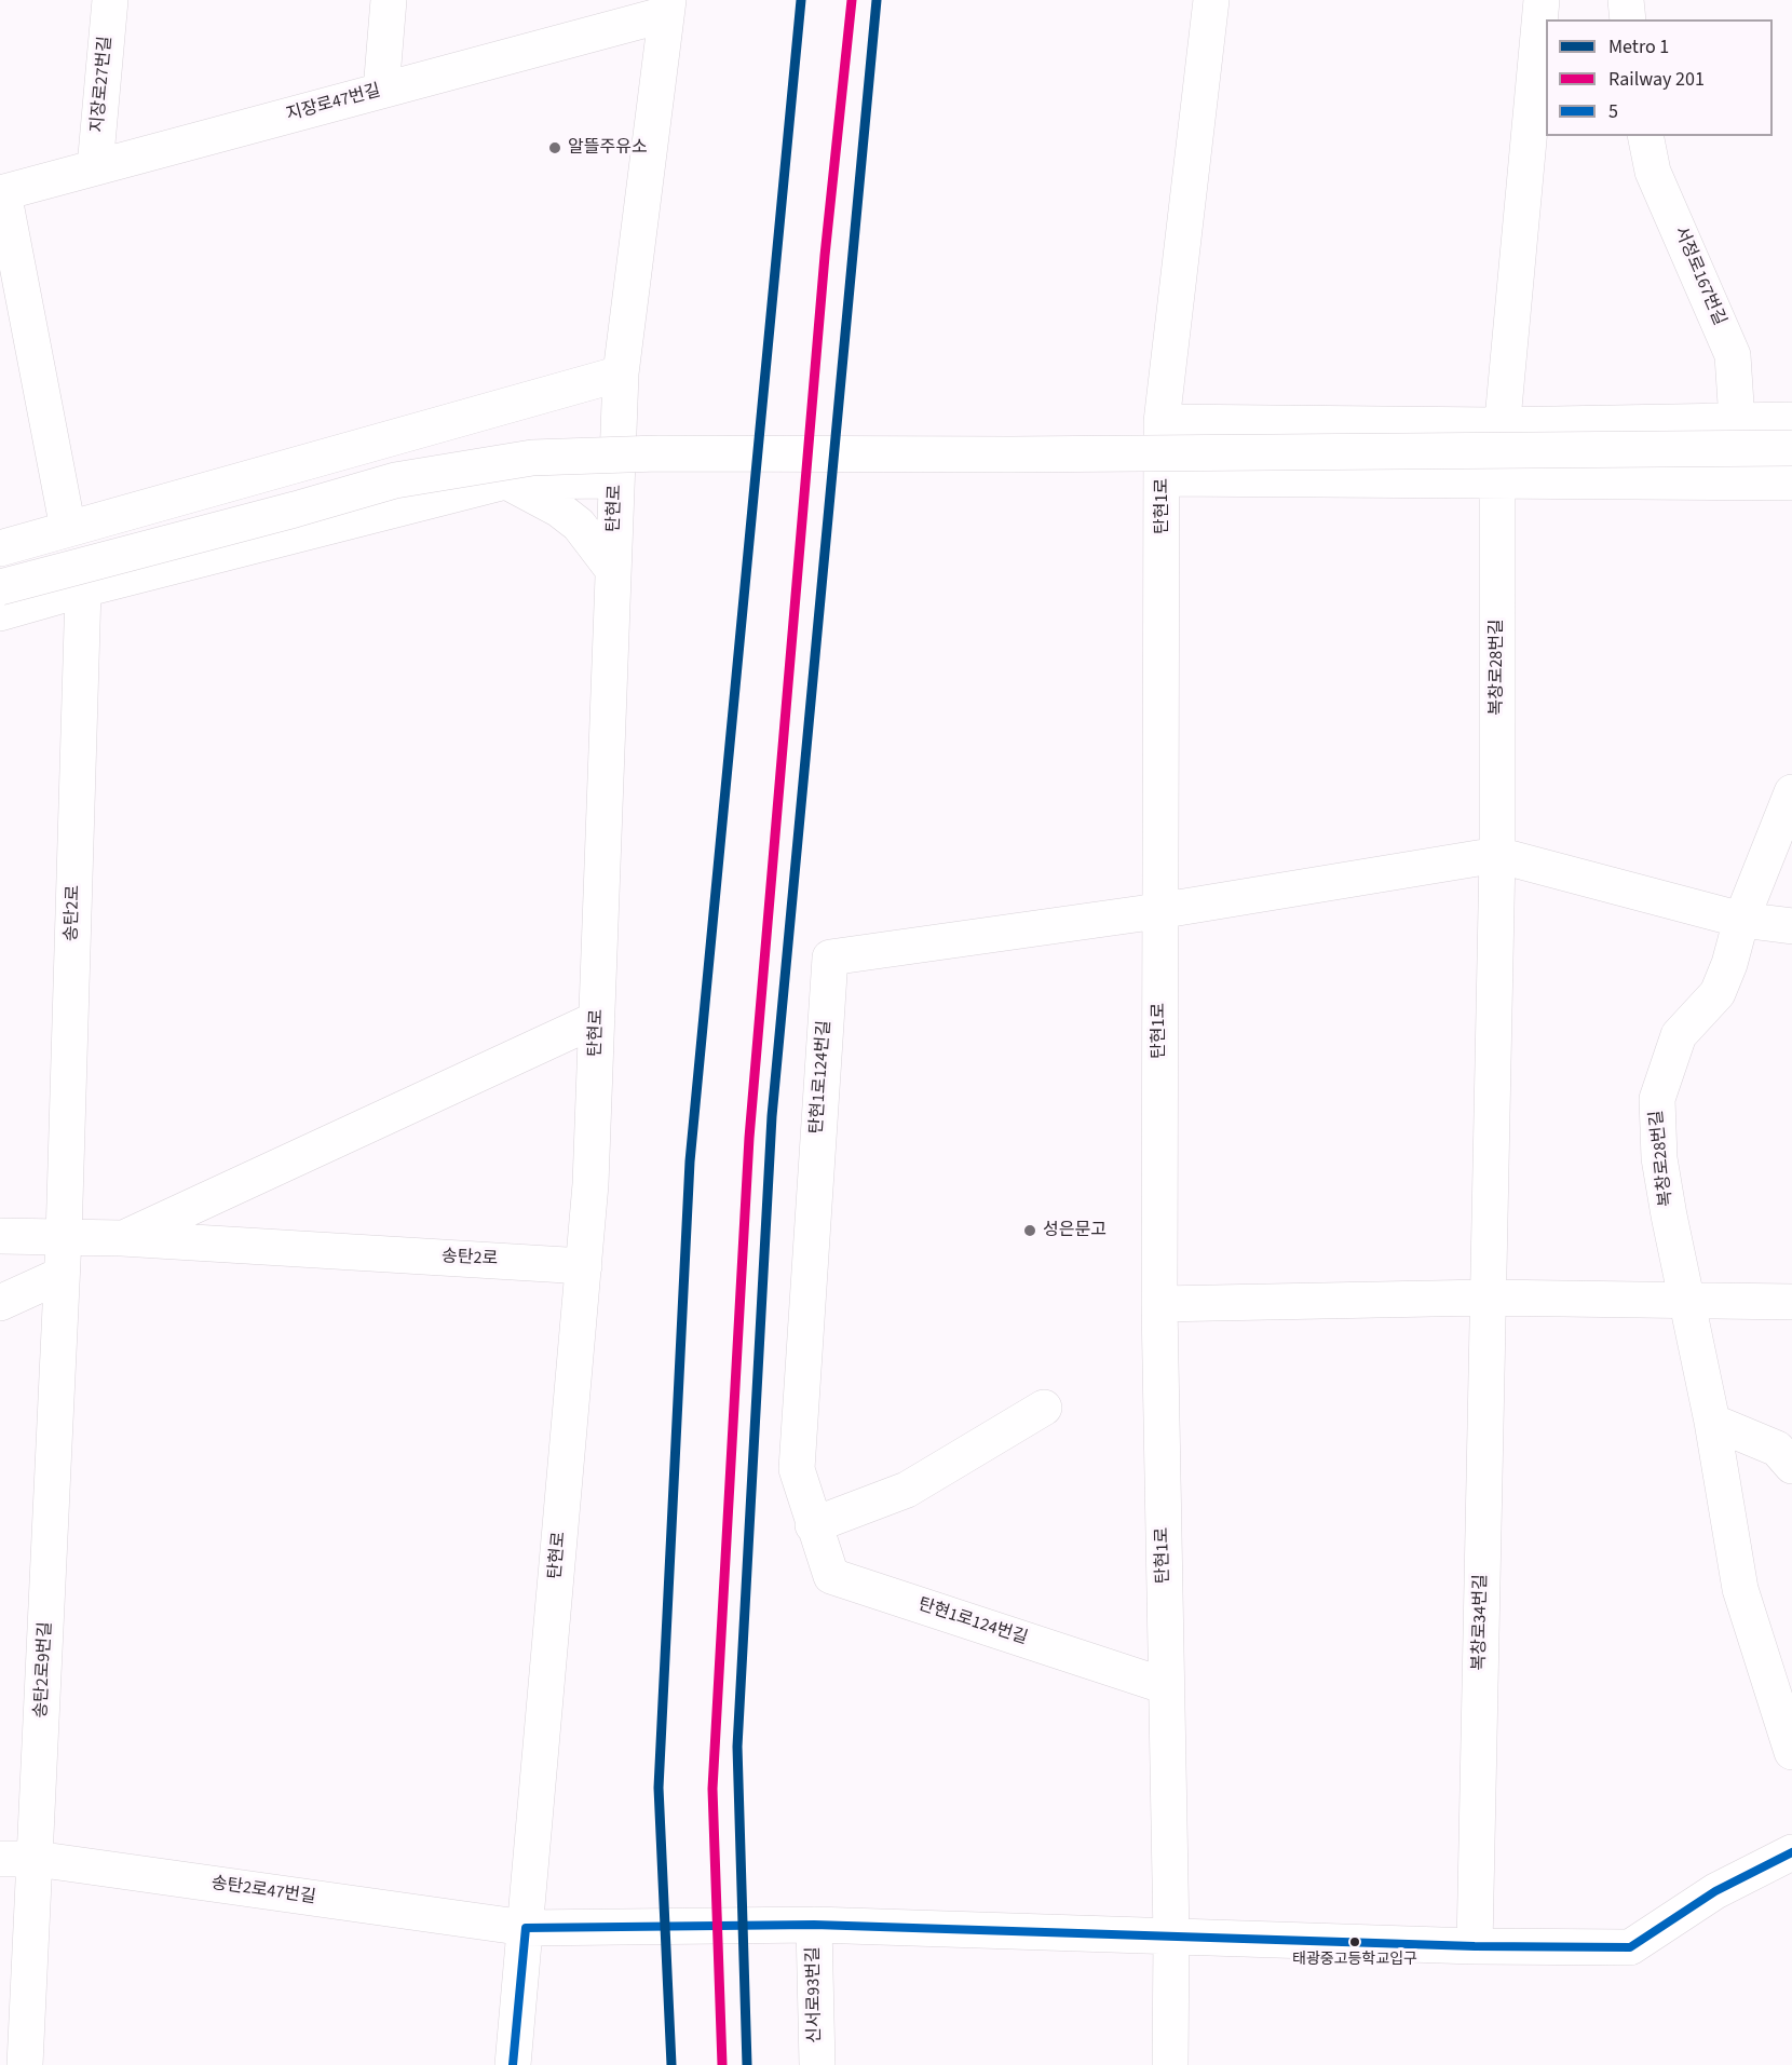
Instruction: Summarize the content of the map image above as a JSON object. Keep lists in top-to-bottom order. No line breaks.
{"streets":{"street":["지장로27번길","지장로47번길","서정로167번길","탄현1로","탄현로","복창로28번길","송탄2로","탄현1로124번길","복창로34번길","송탄2로9번길","송탄2로47번길","신서로93번길"]},"crossings":[["지장로27번길","지장로47번길"],["지장로47번길","탄현로"],["탄현1로","탄현1로124번길"],["탄현1로","송탄2로47번길"],["탄현로","송탄2로"],["탄현로","송탄2로47번길"],["복창로28번길","복창로34번길"],["송탄2로","송탄2로9번길"],["복창로34번길","송탄2로47번길"],["송탄2로9번길","송탄2로47번길"],["송탄2로47번길","신서로93번길"]],"places":["알뜰주유소","성은문고","태광중고등학교입구"],"lines":["metro line 1","rail line 201","transit line 5"],"legend":["Metro 1","Railway 201","5"]}
